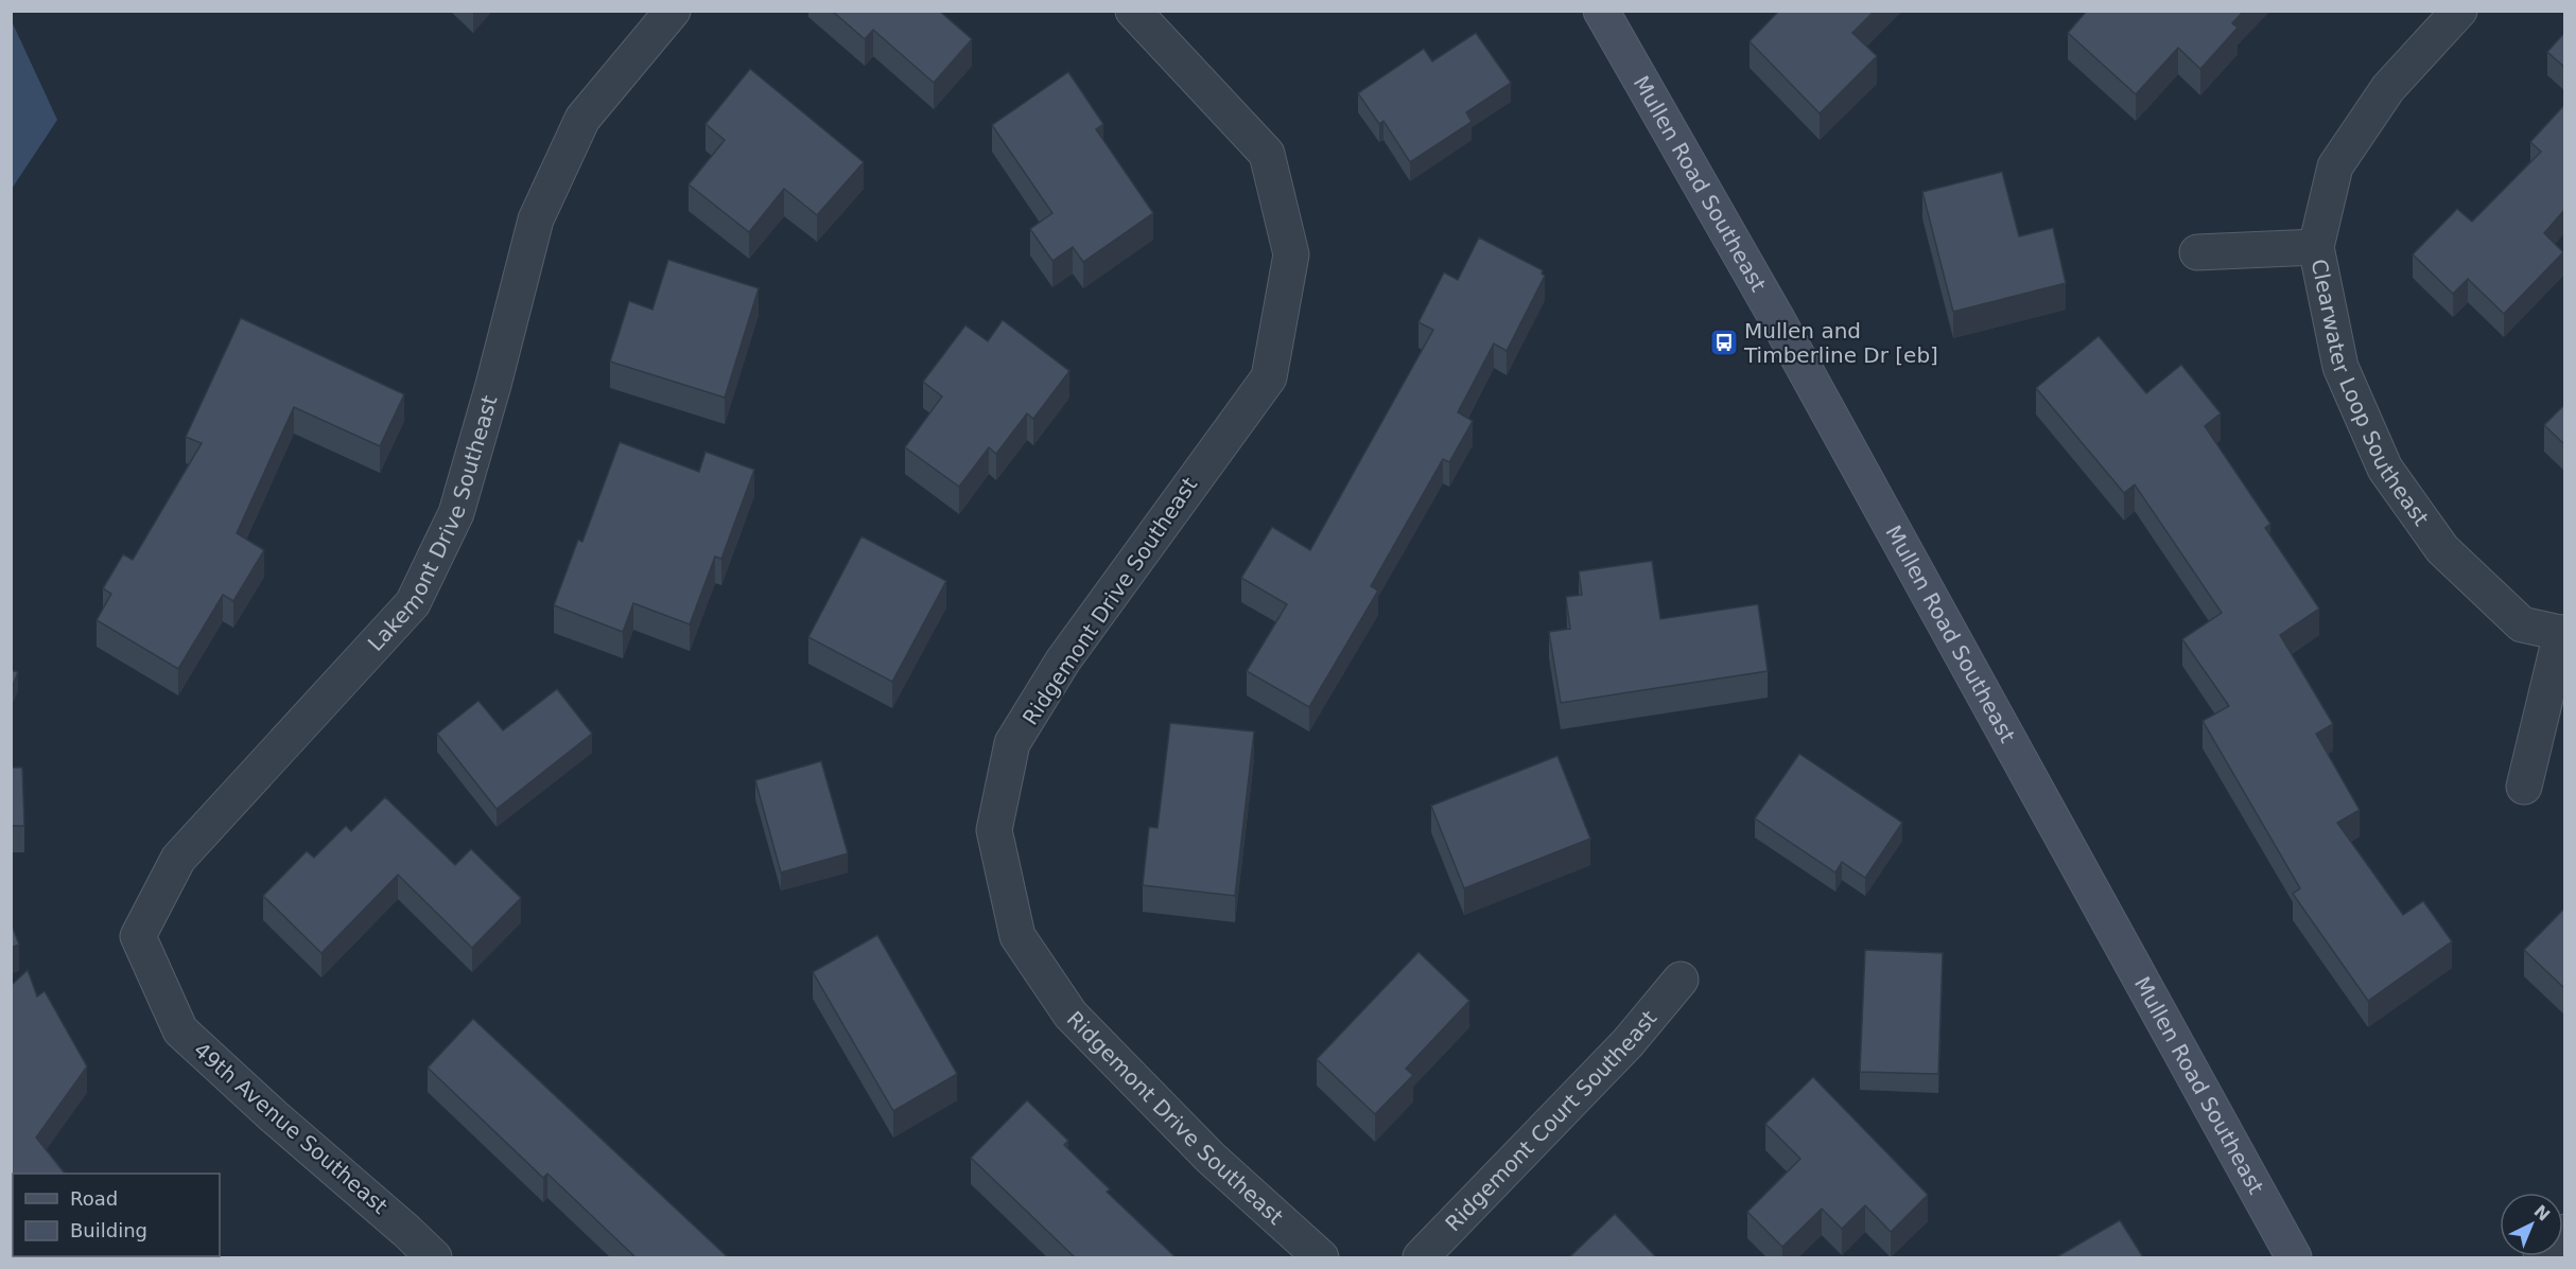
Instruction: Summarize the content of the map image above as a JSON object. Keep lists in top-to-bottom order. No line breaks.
{"streets":{"street":["Mullen Road Southeast","Clearwater Loop Southeast","Lakemont Drive Southeast","Ridgemont Drive Southeast","Ridgemont Court Southeast","49th Avenue Southeast"]},"crossings":[["Lakemont Drive Southeast","49th Avenue Southeast"]],"places":{"bus stop":["Mullen and Timberline Dr [eb]"]},"legend":["Road","Building"],"north":"top right"}
